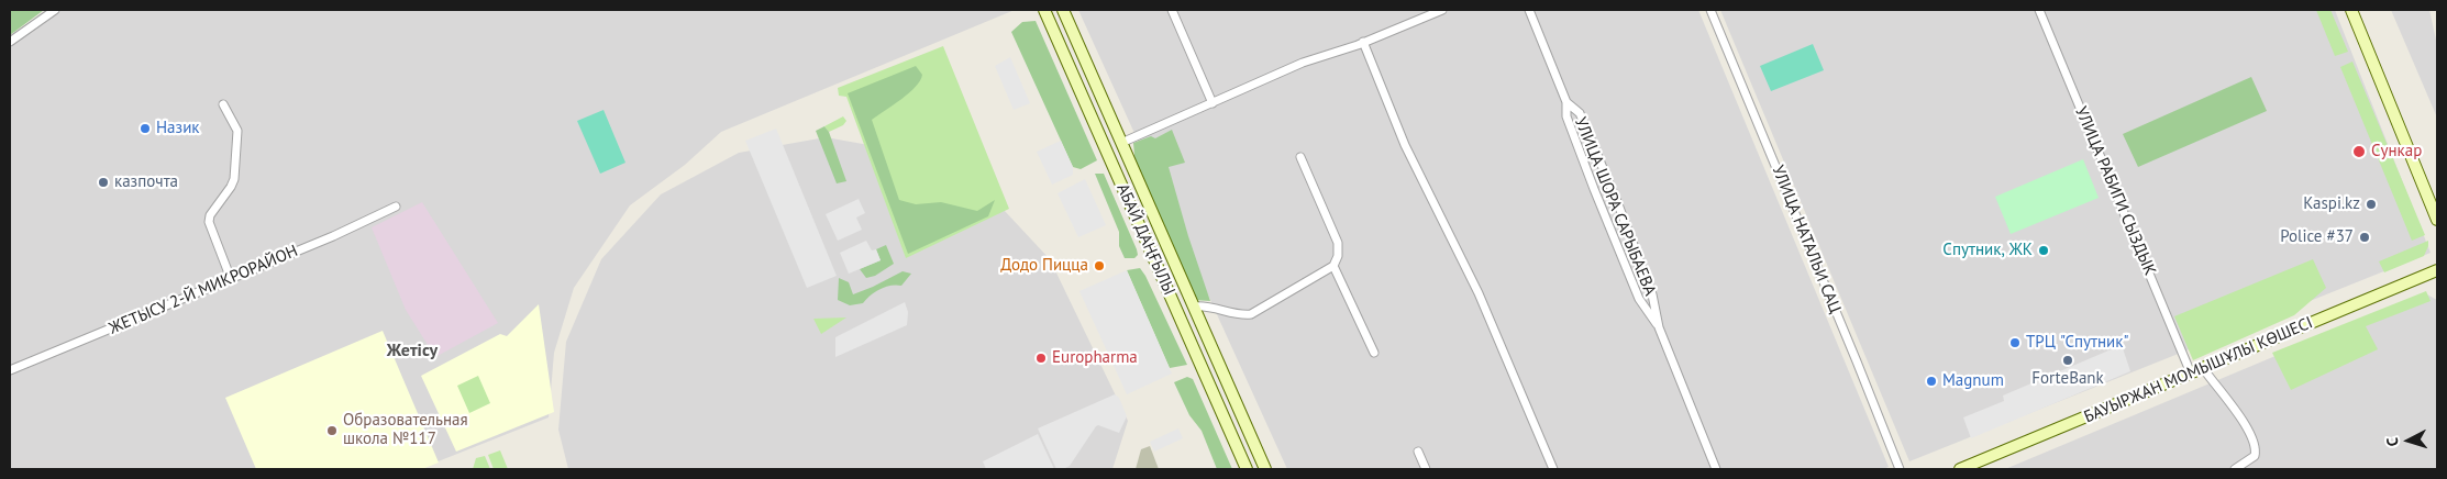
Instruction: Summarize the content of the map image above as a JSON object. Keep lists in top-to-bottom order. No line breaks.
{"streets":{"main road":["АБАЙ ДАҢҒЫЛЫ","БАУЫРЖАН МОМЫШҰЛЫ КӨШЕСІ"],"street":["УЛИЦА РАБИГИ СЫЗДЫК","УЛИЦА ШОРА САРЫБАЕВА","УЛИЦА НАТАЛЬИ САЦ","ЖЕТЫСУ 2-Й МИКРОРАЙОН"]},"crossings":[["УЛИЦА РАБИГИ СЫЗДЫК","БАУЫРЖАН МОМЫШҰЛЫ КӨШЕСІ"]],"districts":["Жетісу"],"places":["Назик","Сункар","казпочта","Kaspi.kz","Police #37","Спутник, ЖК","Додо Пицца","ТРЦ \"Спутник\"","Europharma","ForteBank","Magnum","Образовательная школа №117"],"north":"left"}
